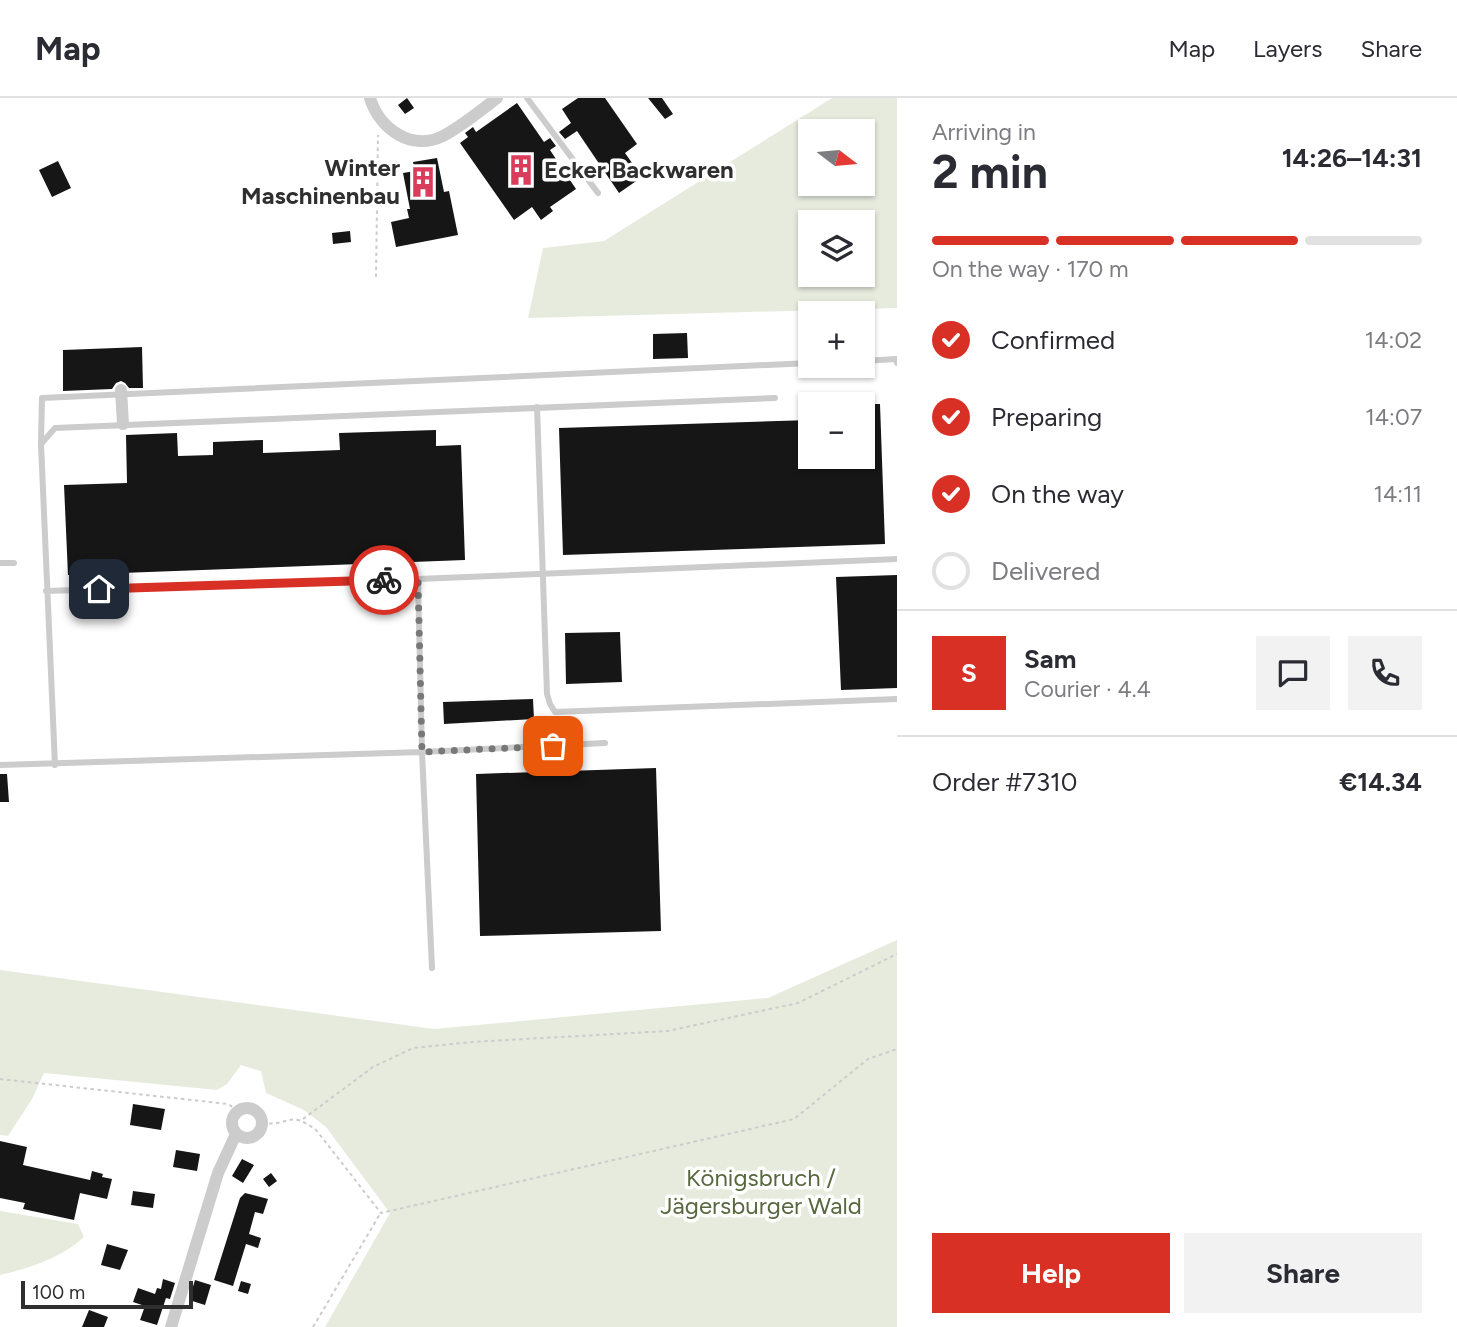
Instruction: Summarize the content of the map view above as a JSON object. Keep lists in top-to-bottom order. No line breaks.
{"parks":["Königsbruch / Jägersburger Wald"],"places":{"building":["Ecker Backwaren","Winter Maschinenbau"]},"scale_bar":"100 m","north":"right","page":{"header":"Map","nav":["Map","Layers","Share"],"heading":["2 min","Arriving in","14:26–14:31"],"panel":["Sam","Courier · 4.4","Order #7310","€14.34"],"map_buttons":["+","−"],"bar":"On the way · 170 m","list":[["Confirmed","14:02"],["Preparing","14:07"],["On the way","14:11"],"Delivered"],"round":"S","buttons":["Help","Share"],"scale":"100 m"}}
